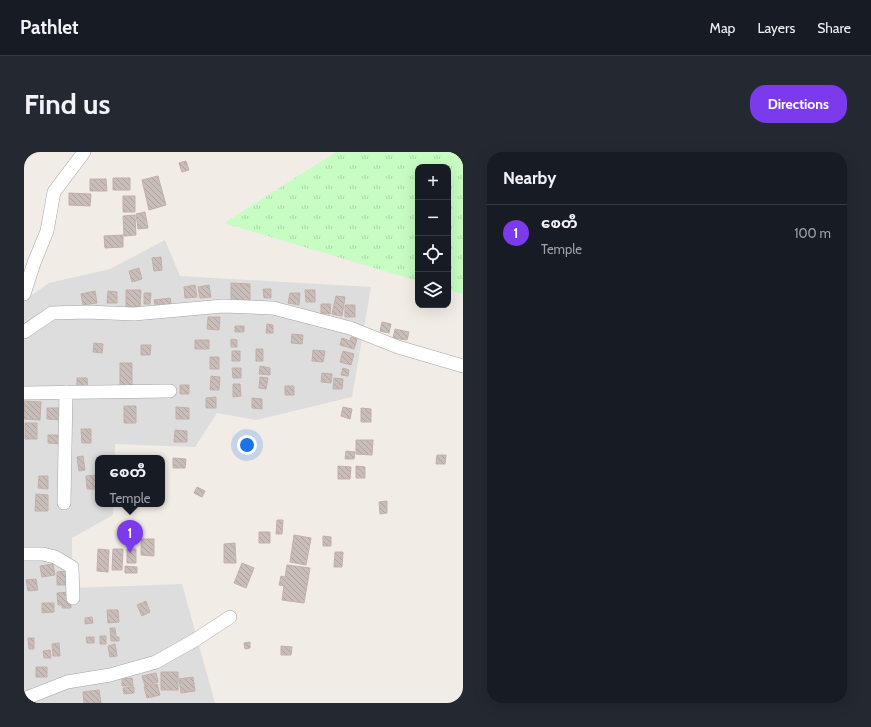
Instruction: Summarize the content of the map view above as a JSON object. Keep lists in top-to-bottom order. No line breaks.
{"page":{"header":"Pathlet","nav":["Map","Layers","Share"],"buttons":"Directions","title":"Find us","heading":"Nearby","map_buttons":["+","−"],"list":[{"mark":"1","name":"စေတီ","note":"Temple","value":"100 m"}],"popup":["စေတီ","Temple"],"pins":"1"}}
